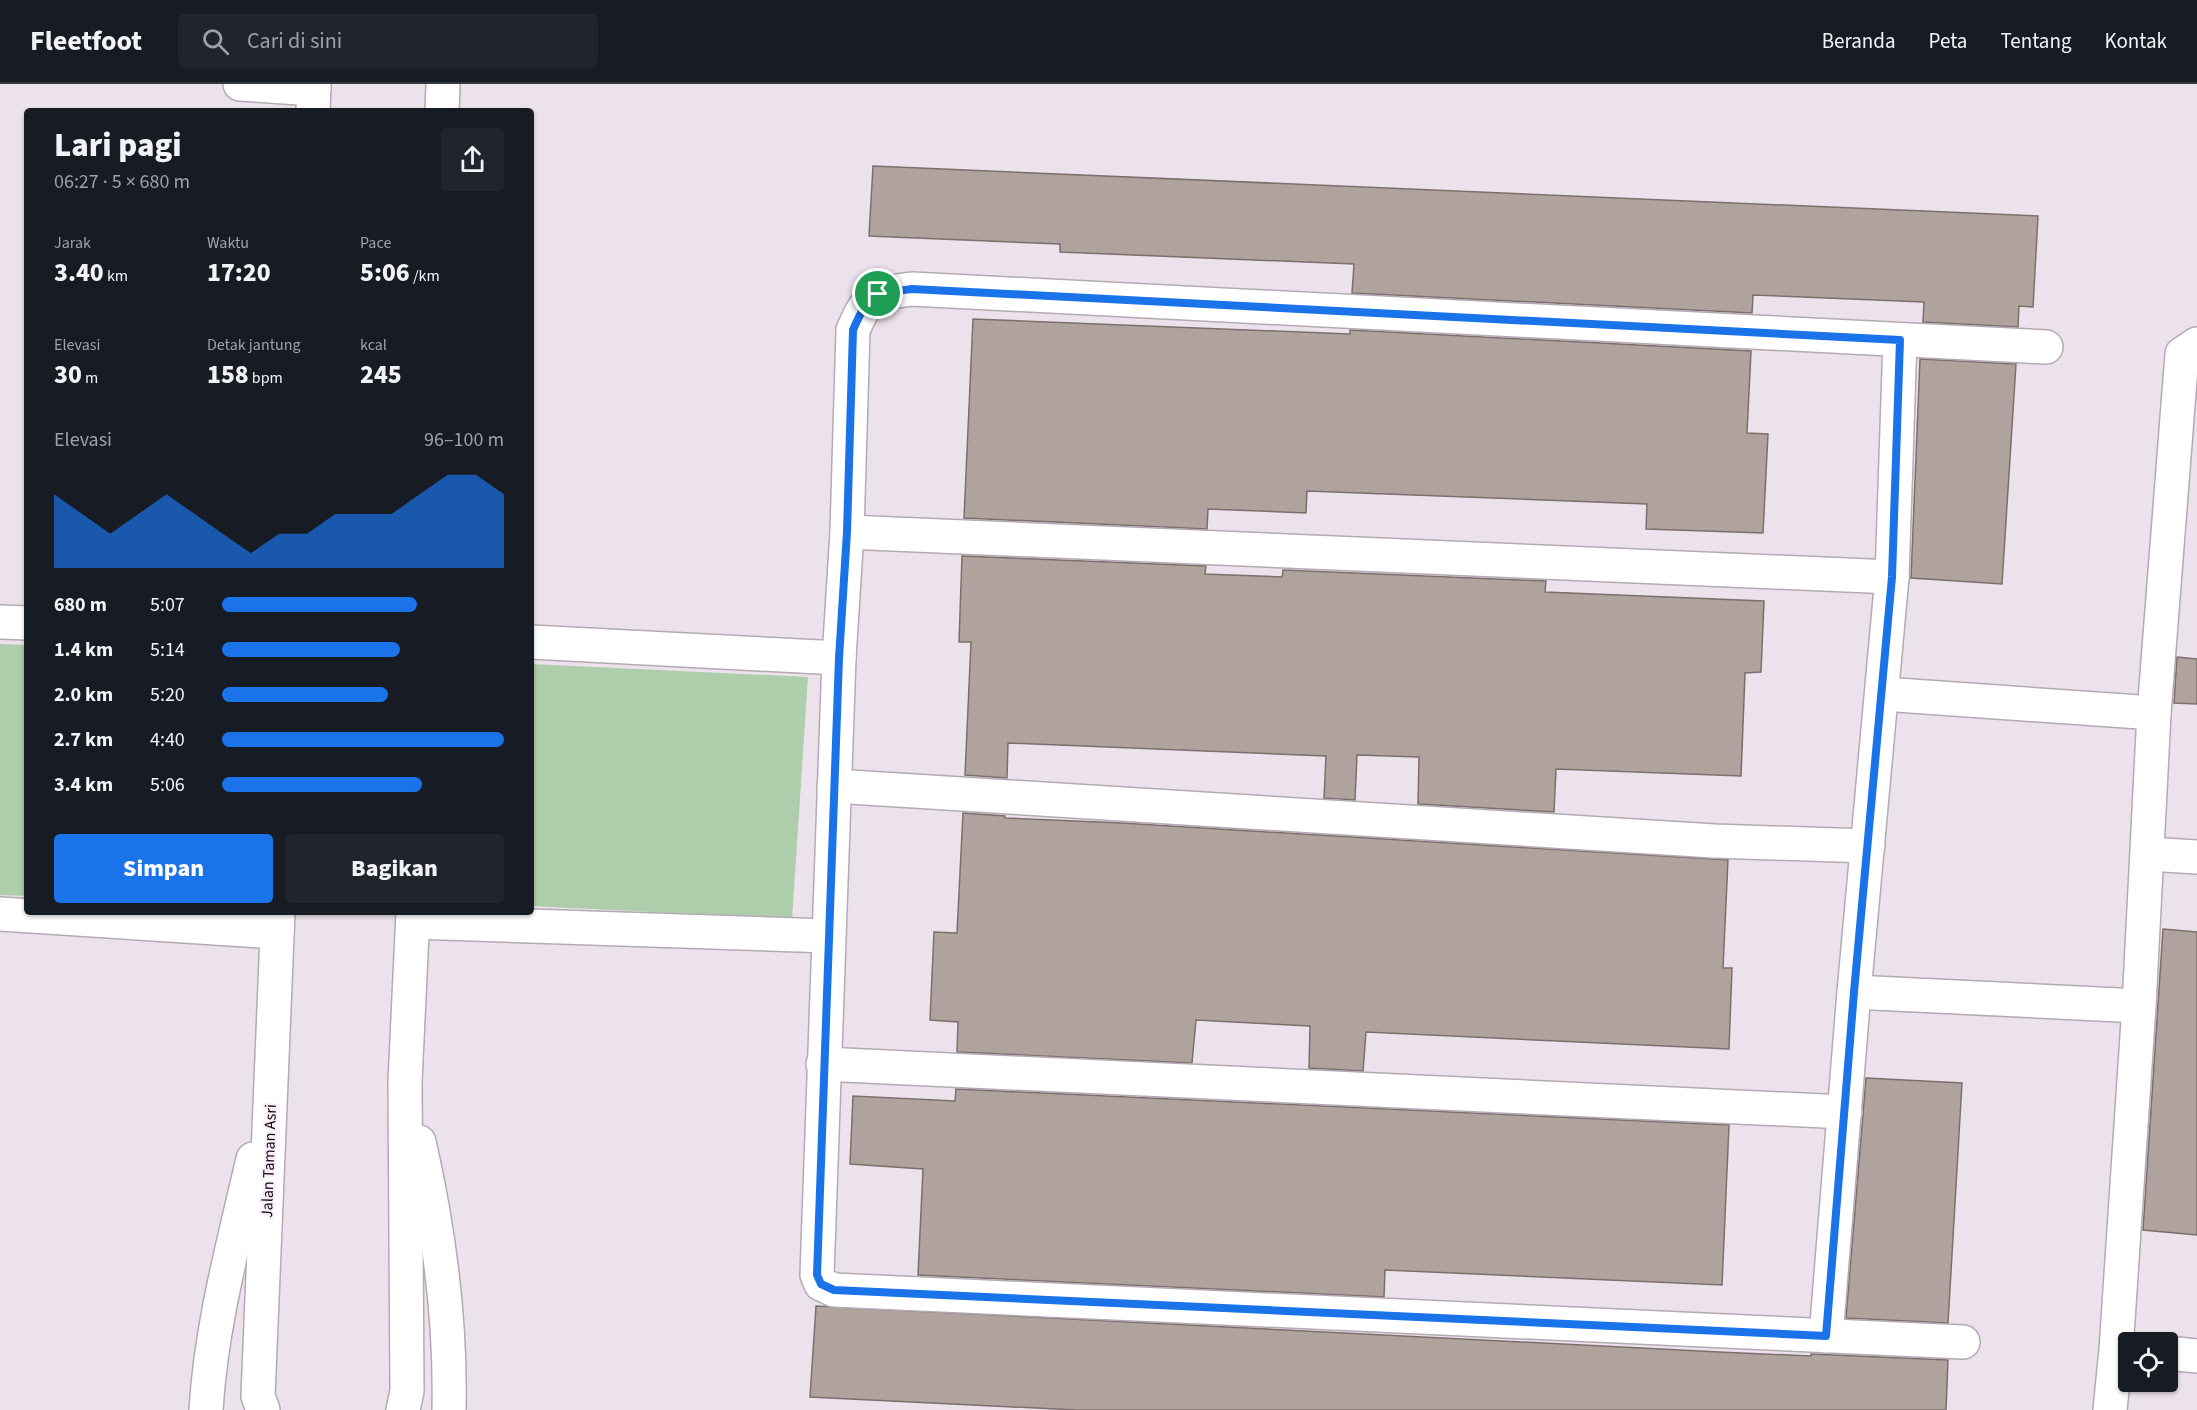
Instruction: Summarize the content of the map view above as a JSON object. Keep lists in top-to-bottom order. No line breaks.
{"streets":{"street":["Jalan Taman Asri"]},"page":{"header":"Fleetfoot","search":"Cari di sini","nav":["Beranda","Peta","Tentang","Kontak"],"heading":["Lari pagi","06:27 · 5 × 680 m"],"stats":[["Jarak","3.40 km"],["Waktu","17:20"],["Pace","5:06 /km"],["Elevasi","30 m"],["Detak jantung","158 bpm"],["kcal","245"]],"chart":["Elevasi","96–100 m"],"list":[{"name":"680 m","note":"5:07"},{"name":"1.4 km","note":"5:14"},{"name":"2.0 km","note":"5:20"},{"name":"2.7 km","note":"4:40"},{"name":"3.4 km","note":"5:06"}],"buttons":["Simpan","Bagikan"]}}
